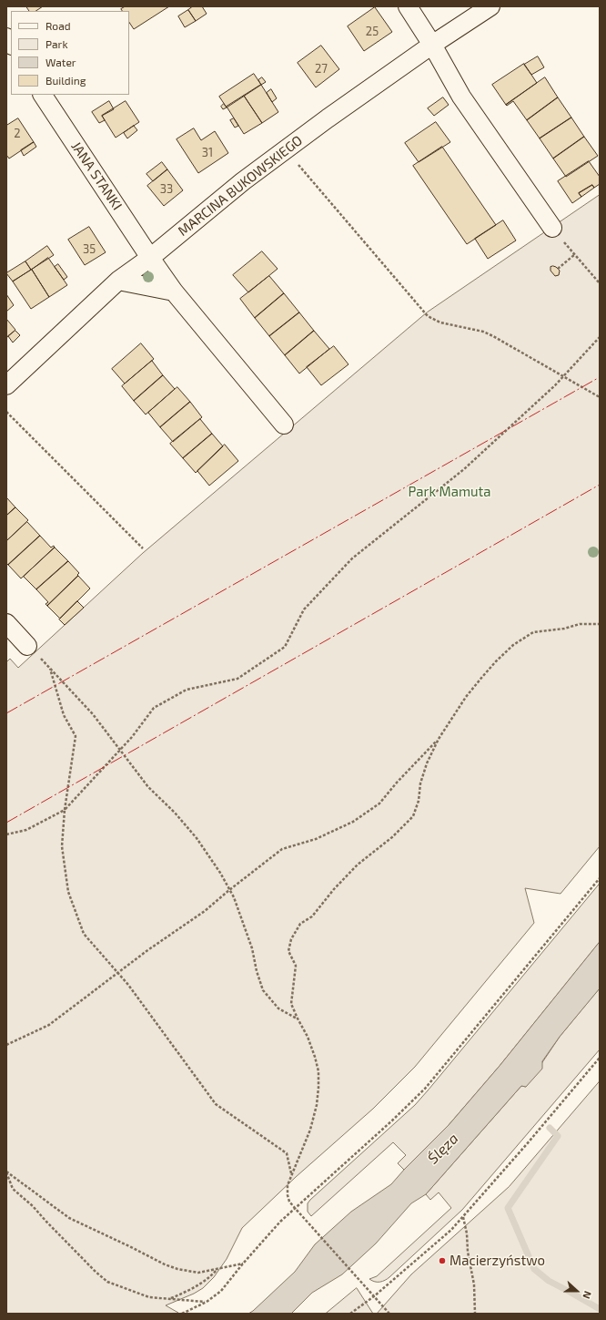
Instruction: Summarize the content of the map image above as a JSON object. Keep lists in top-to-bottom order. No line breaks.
{"streets":{"street":["JANA STANKI","MARCINA BUKOWSKIEGO"]},"crossings":[["JANA STANKI","MARCINA BUKOWSKIEGO"]],"water":["Ślęza"],"parks":["Park Mamuta"],"places":["Macierzyństwo"],"house_numbers":["25","27","2","31","33","35"],"legend":["Road","Park","Water","Building"],"north":"right"}
